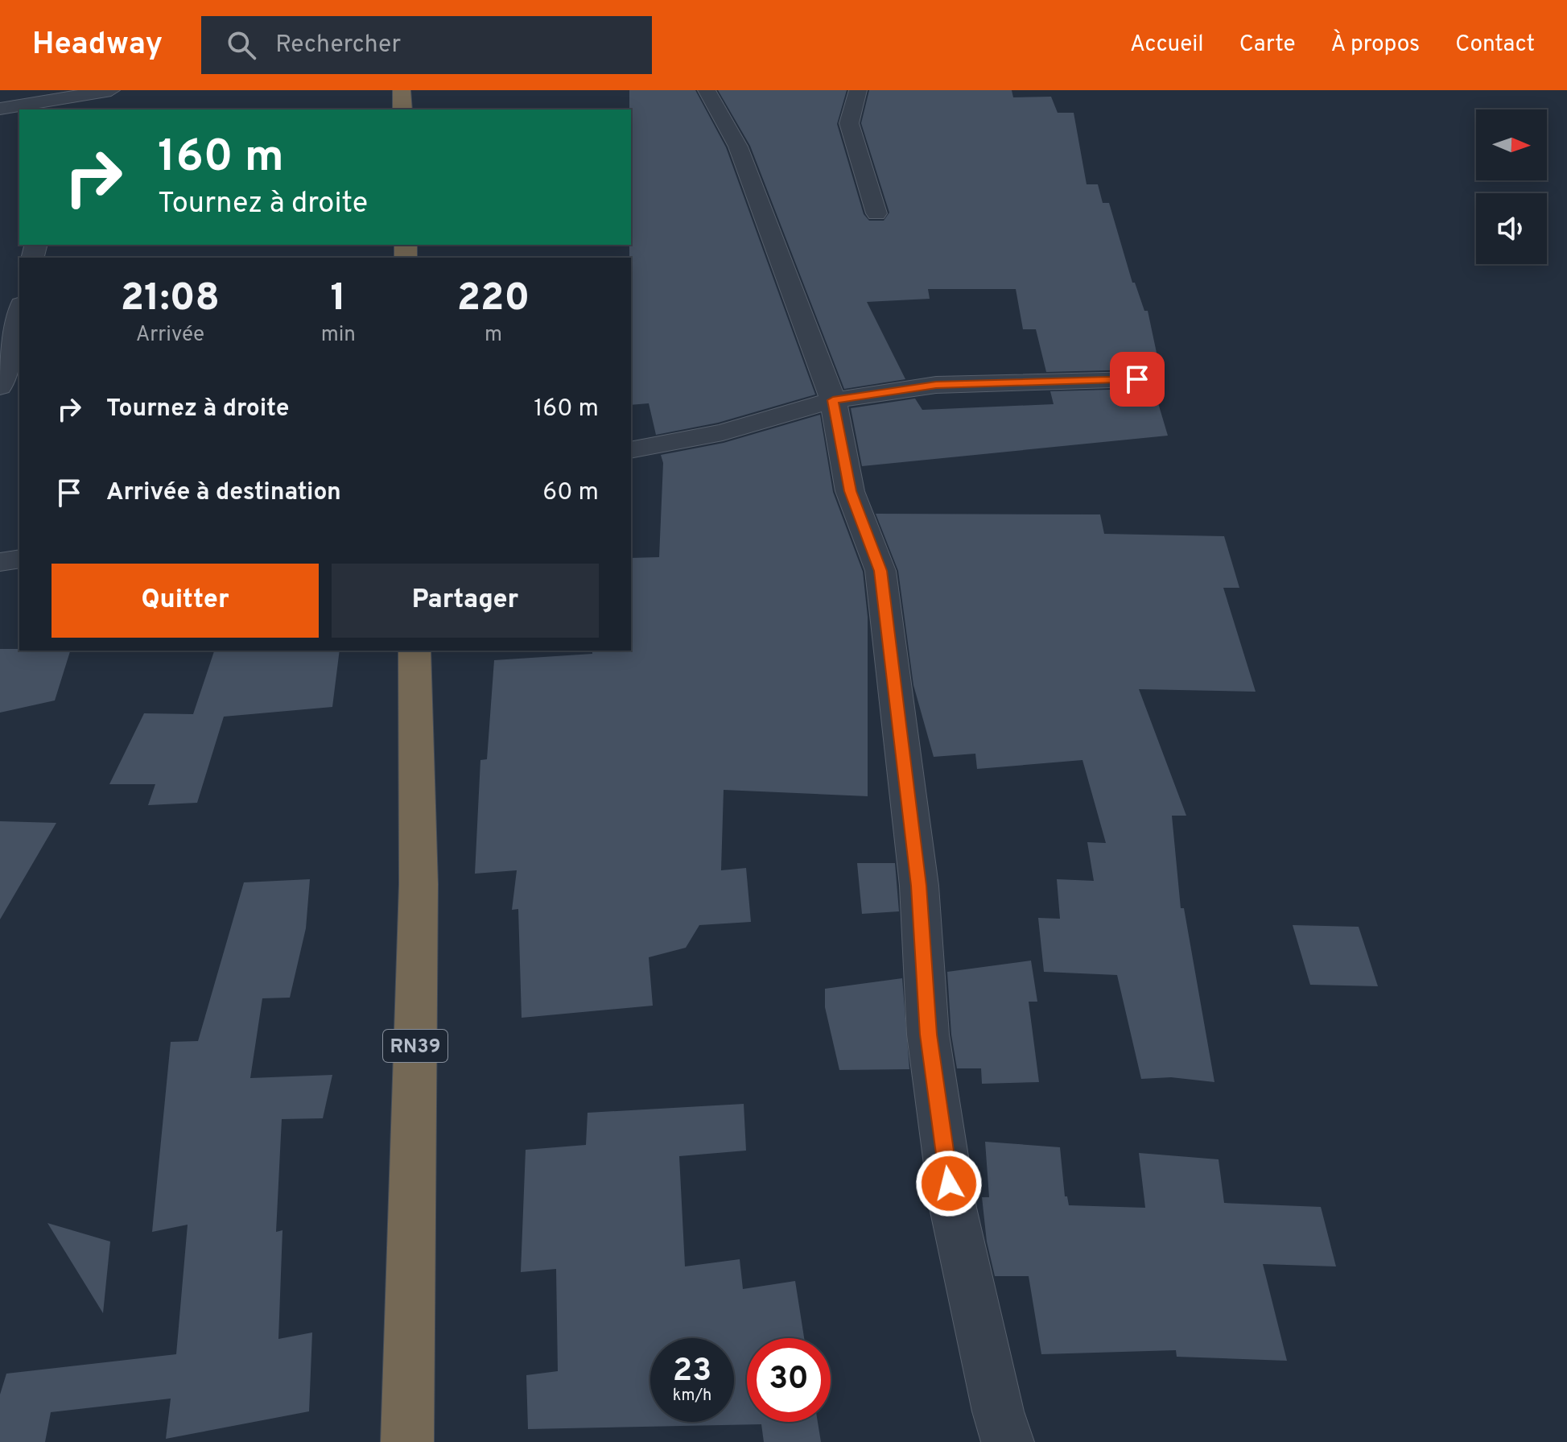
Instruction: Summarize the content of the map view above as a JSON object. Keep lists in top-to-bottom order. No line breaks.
{"streets":{"highway":["RN39"]},"north":"right","page":{"header":"Headway","search":"Rechercher","nav":["Accueil","Carte","À propos","Contact"],"turn":["160 m","Tournez à droite"],"eta":["21:08","Arrivée","1","min","220","m"],"list":[{"name":"Tournez à droite","value":"160 m"},{"name":"Arrivée à destination","value":"60 m"}],"buttons":["Quitter","Partager"],"speed":"23 km/h","limit":"30"}}
